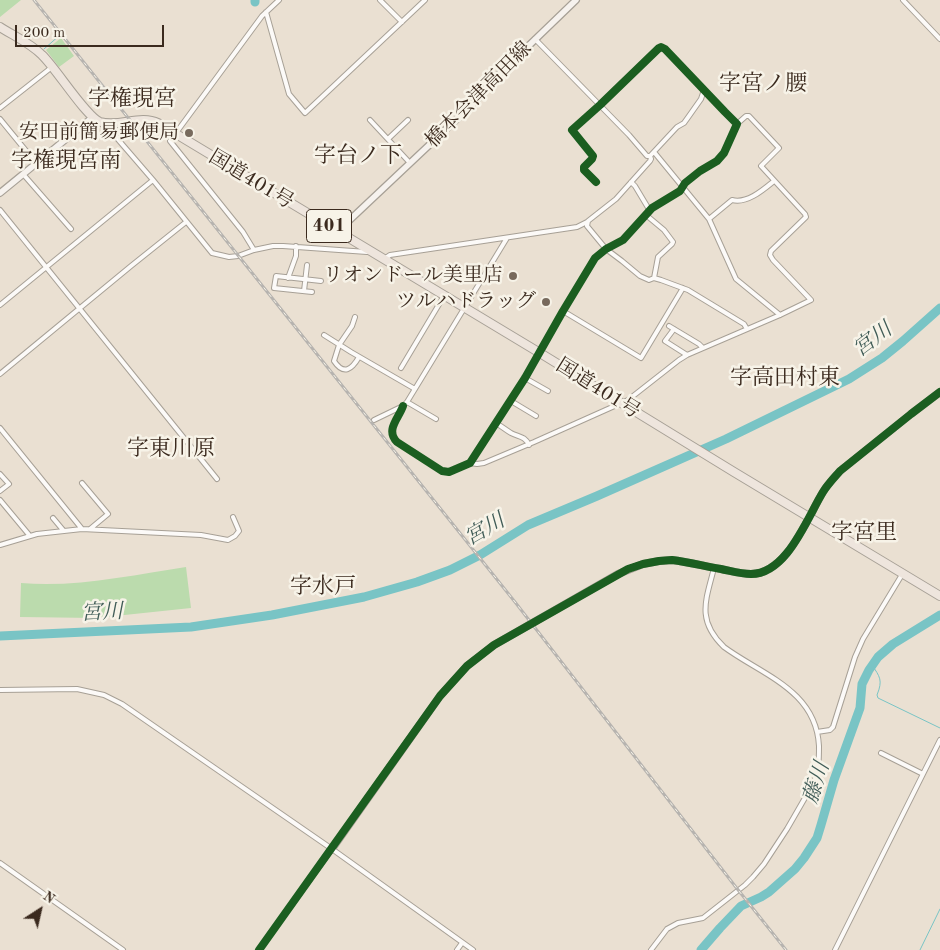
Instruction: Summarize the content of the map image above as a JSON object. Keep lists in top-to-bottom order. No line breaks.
{"streets":{"highway":["国道401号","401"],"street":["橋本会津高田線"]},"crossings":[["橋本会津高田線","国道401号"],["国道401号","401"]],"districts":["字宮ノ腰","字権現宮","字台ノ下","字権現宮南","字高田村東","字東川原","字宮里","字水戸"],"water":["宮川","藤川"],"places":["安田前簡易郵便局","リオンドール美里店","ツルハドラッグ"],"scale_bar":"200 m","north":"top right"}
